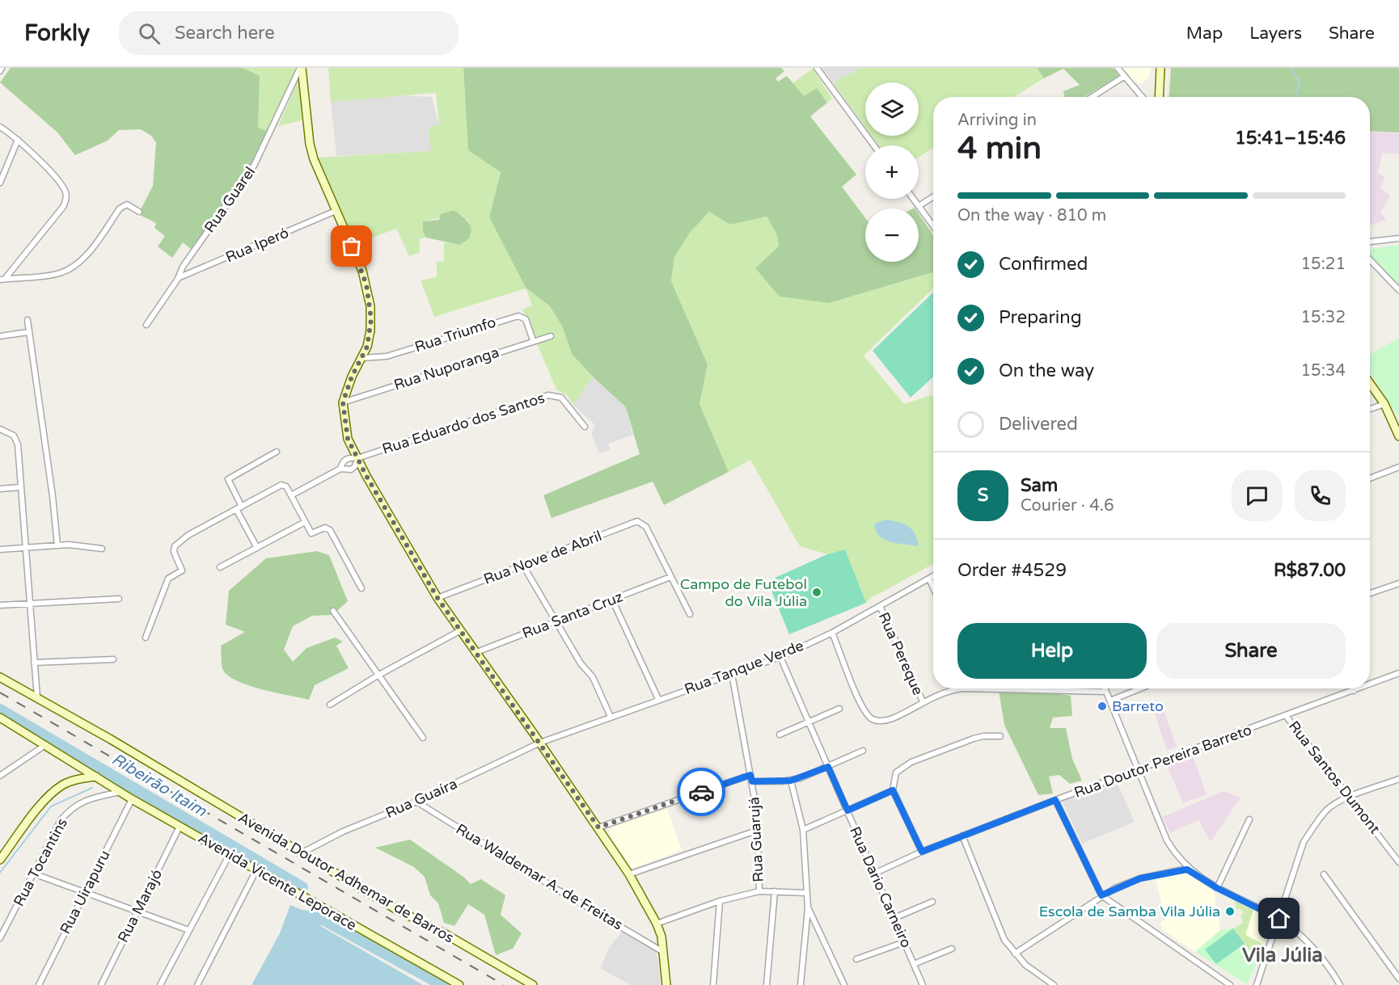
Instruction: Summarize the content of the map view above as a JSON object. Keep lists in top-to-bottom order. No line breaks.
{"streets":{"street":["Rua Guarel","Rua Iperó","Rua Triumfo","Rua Nuporanga","Rua Eduardo dos Santos","Rua Nove de Abril","Rua Santa Cruz","Rua Pereque","Rua Tanque Verde","Rua Doutor Pereira Barreto","Rua Santos Dumont","Rua Guaíra","Rua Guarujá","Rua Tocantins","Rua Waldemar A. de Freitas","Avenida Doutor Adhemar de Barros","Avenida Vicente Leporace","Rua Dario Carneiro","Rua Uirapuru","Rua Marajó"]},"crossings":[["Rua Guarel","Rua Iperó"],["Rua Triumfo","Rua Nuporanga"],["Rua Nove de Abril","Rua Santa Cruz"],["Rua Pereque","Rua Tanque Verde"],["Rua Tanque Verde","Rua Guaíra"],["Rua Tanque Verde","Rua Guarujá"],["Rua Tanque Verde","Rua Dario Carneiro"],["Rua Doutor Pereira Barreto","Rua Santos Dumont"],["Rua Doutor Pereira Barreto","Rua Dario Carneiro"],["Rua Guaíra","Rua Waldemar A. de Freitas"],["Rua Guaíra","Avenida Doutor Adhemar de Barros"],["Rua Tocantins","Avenida Vicente Leporace"],["Avenida Vicente Leporace","Rua Uirapuru"],["Avenida Vicente Leporace","Rua Marajó"]],"districts":["Vila Júlia"],"water":["Ribeirão Itaim"],"places":["Campo de Futebol do Vila Júlia","Barreto","Escola de Samba Vila Júlia"],"page":{"header":"Forkly","search":"Search here","nav":["Map","Layers","Share"],"map_buttons":["+","−"],"heading":["4 min","Arriving in","15:41–15:46"],"panel":["Sam","Courier · 4.6","Order #4529","R$87.00"],"bar":"On the way · 810 m","list":[["Confirmed","15:21"],["Preparing","15:32"],["On the way","15:34"],"Delivered"],"round":"S","buttons":["Help","Share"]}}
